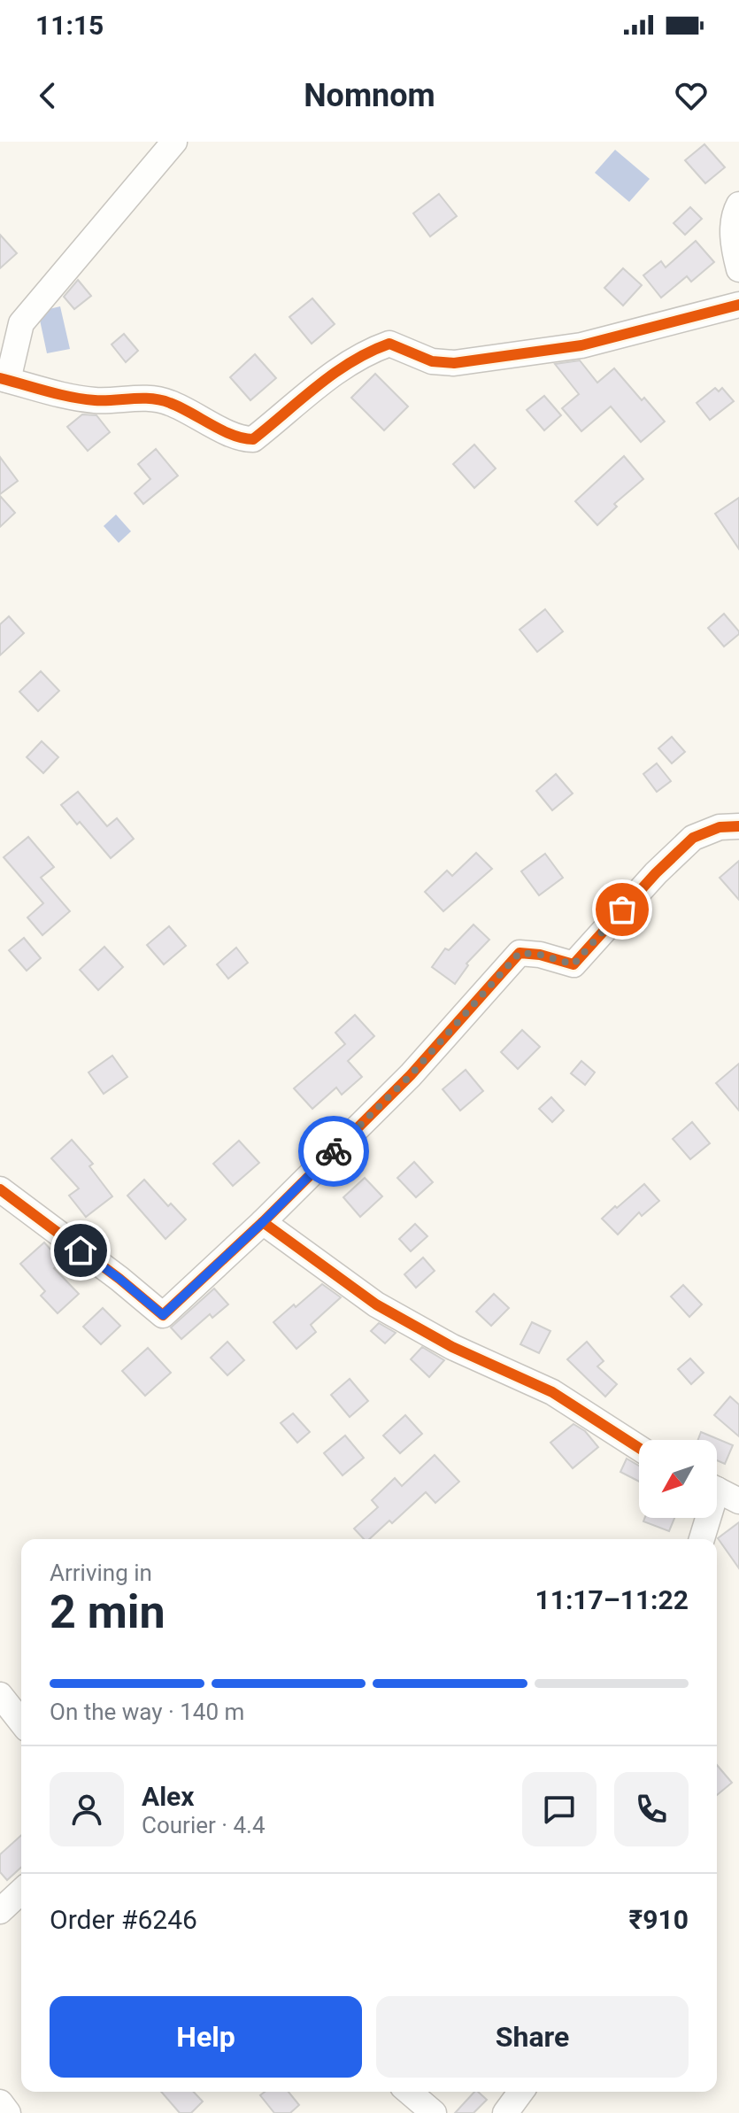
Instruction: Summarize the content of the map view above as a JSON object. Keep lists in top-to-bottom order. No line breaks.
{"north":"bottom left","page":{"status":"11:15","header":"Nomnom","heading":["2 min","Arriving in","11:17–11:22"],"panel":["Alex","Courier · 4.4","Order #6246","₹910"],"bar":"On the way · 140 m","buttons":["Help","Share"]}}
